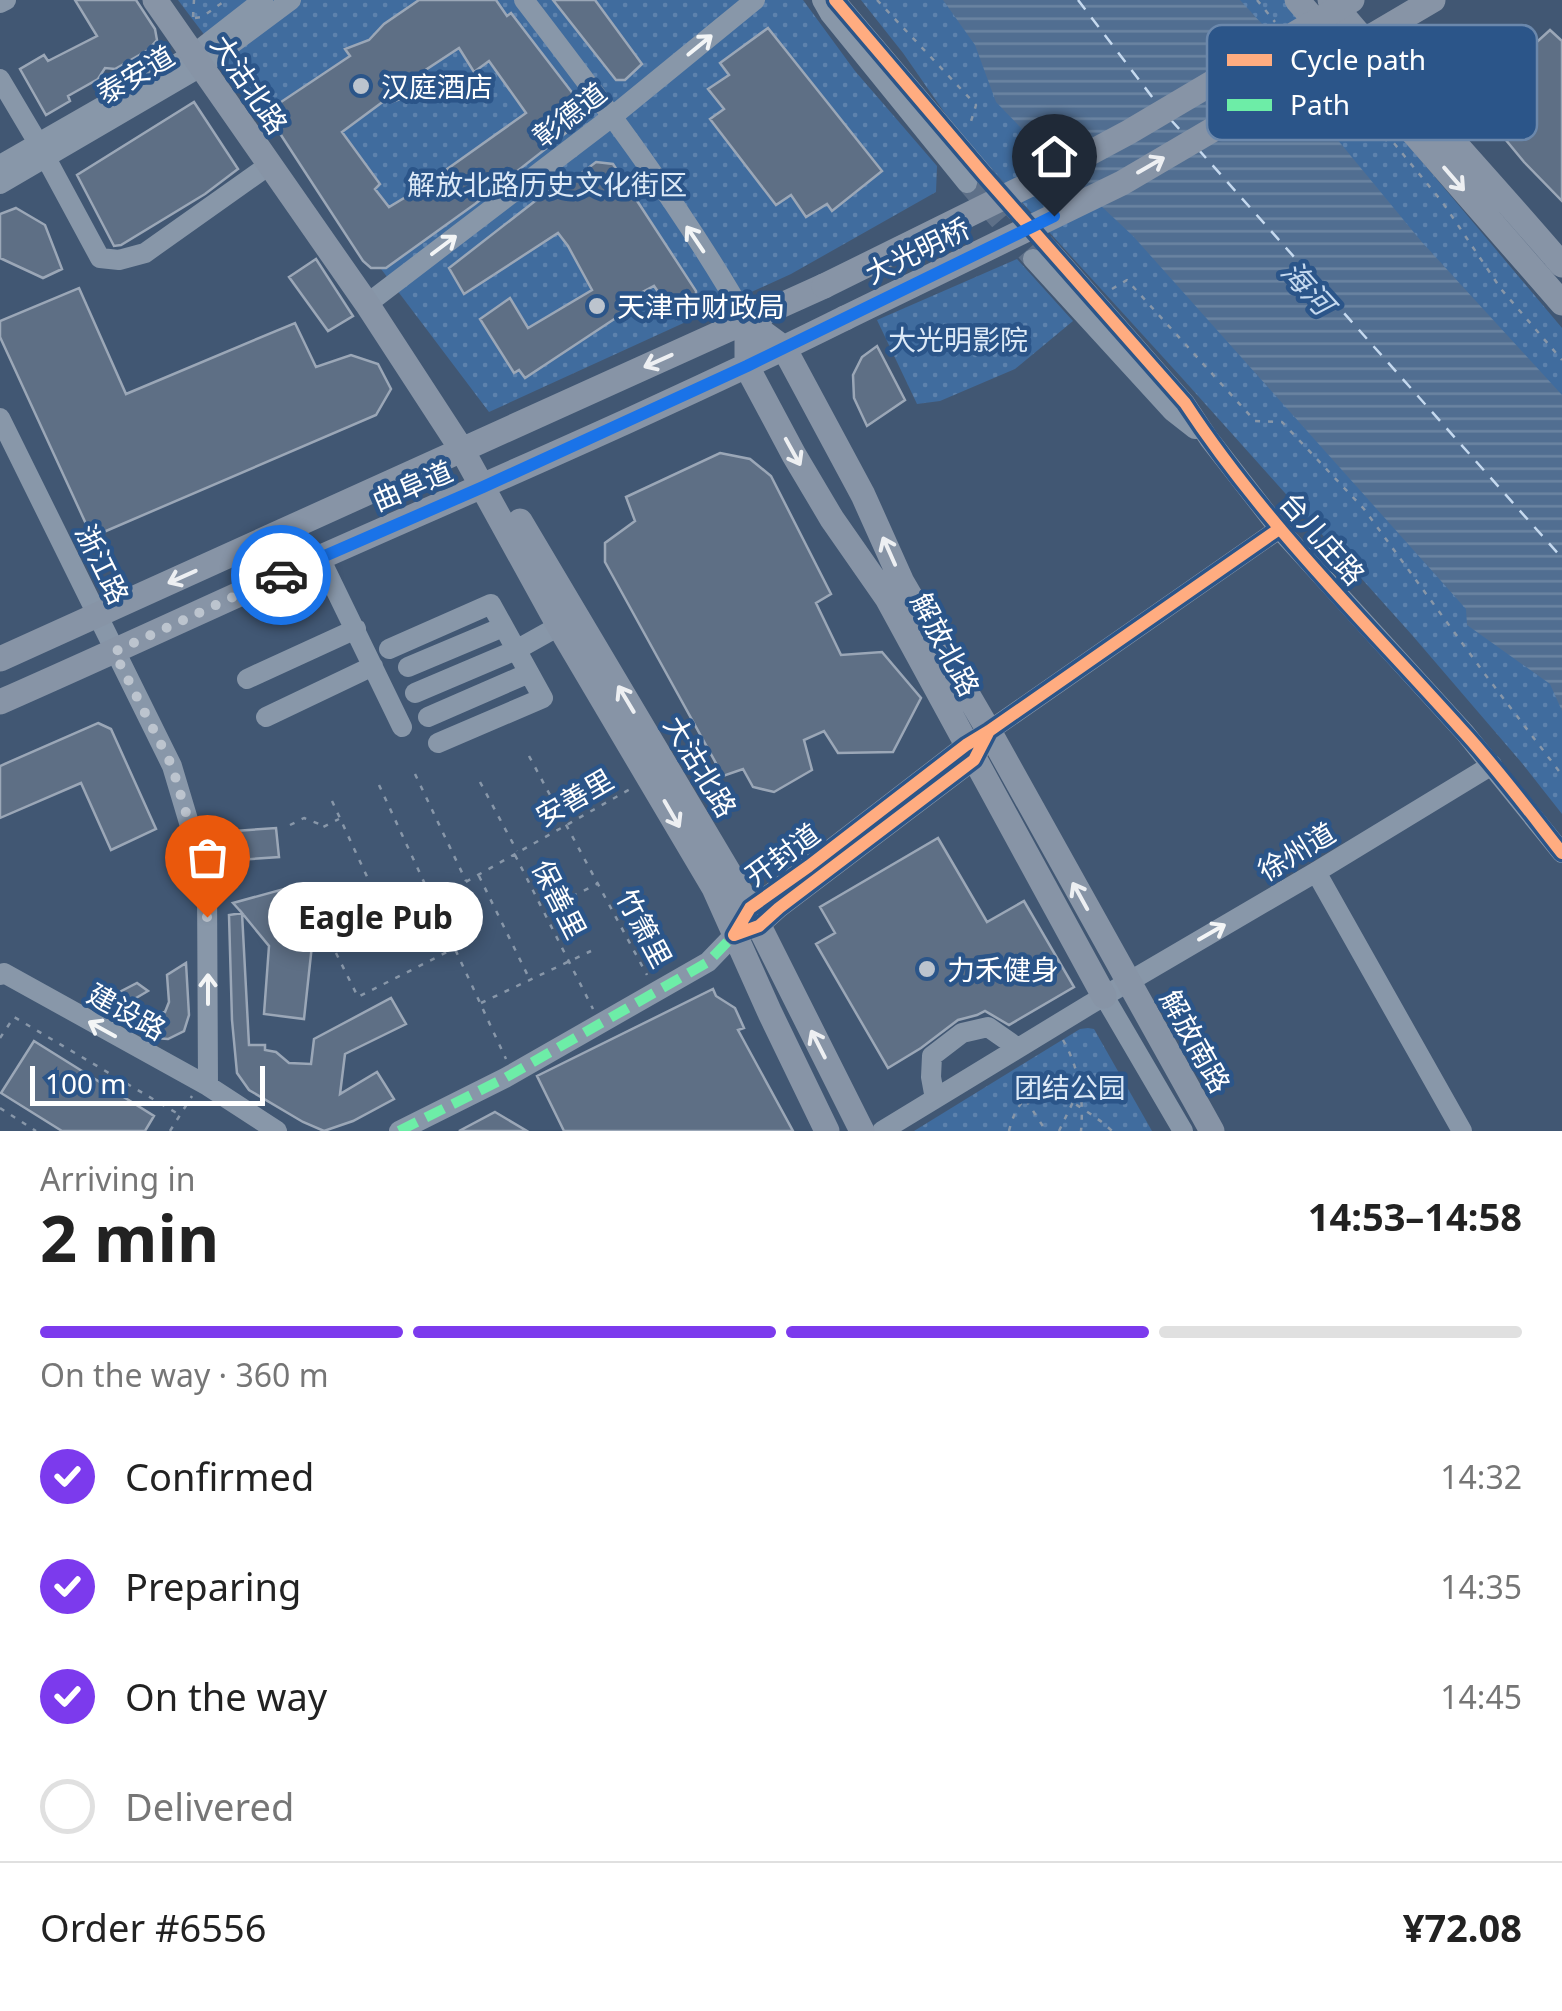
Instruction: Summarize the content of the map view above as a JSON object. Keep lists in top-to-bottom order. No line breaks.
{"streets":{"main road":["大沽北路","大光明桥","曲阜道","解放北路","解放南路"],"street":["泰安道","彰德道","台儿庄路","浙江路","徐州道","开封道","建设路"],"path":["安善里","保善里","竹箫里"]},"crossings":[["泰安道","大沽北路"],["大沽北路","彰德道"],["大沽北路","曲阜道"],["大沽北路","安善里"],["大沽北路","开封道"],["彰德道","解放北路"],["大光明桥","曲阜道"],["曲阜道","浙江路"],["曲阜道","解放北路"],["台儿庄路","徐州道"],["台儿庄路","开封道"],["浙江路","建设路"],["解放北路","徐州道"],["解放北路","开封道"],["解放北路","解放南路"],["安善里","保善里"],["安善里","竹箫里"],["徐州道","解放南路"],["开封道","保善里"],["开封道","竹箫里"]],"one_way":["彰德道","浙江路","徐州道","建设路"],"water":["海河"],"parks":["解放北路历史文化街区","大光明影院","团结公园"],"places":["汉庭酒店","天津市财政局","Eagle Pub","力禾健身"],"legend":["Cycle path","Path"],"scale_bar":"100 m","page":{"bubble":"Eagle Pub","scale":"100 m","heading":["2 min","Arriving in","14:53–14:58"],"panel":["Order #6556","¥72.08"],"bar":"On the way · 360 m","list":[["Confirmed","14:32"],["Preparing","14:35"],["On the way","14:45"],"Delivered"]}}
